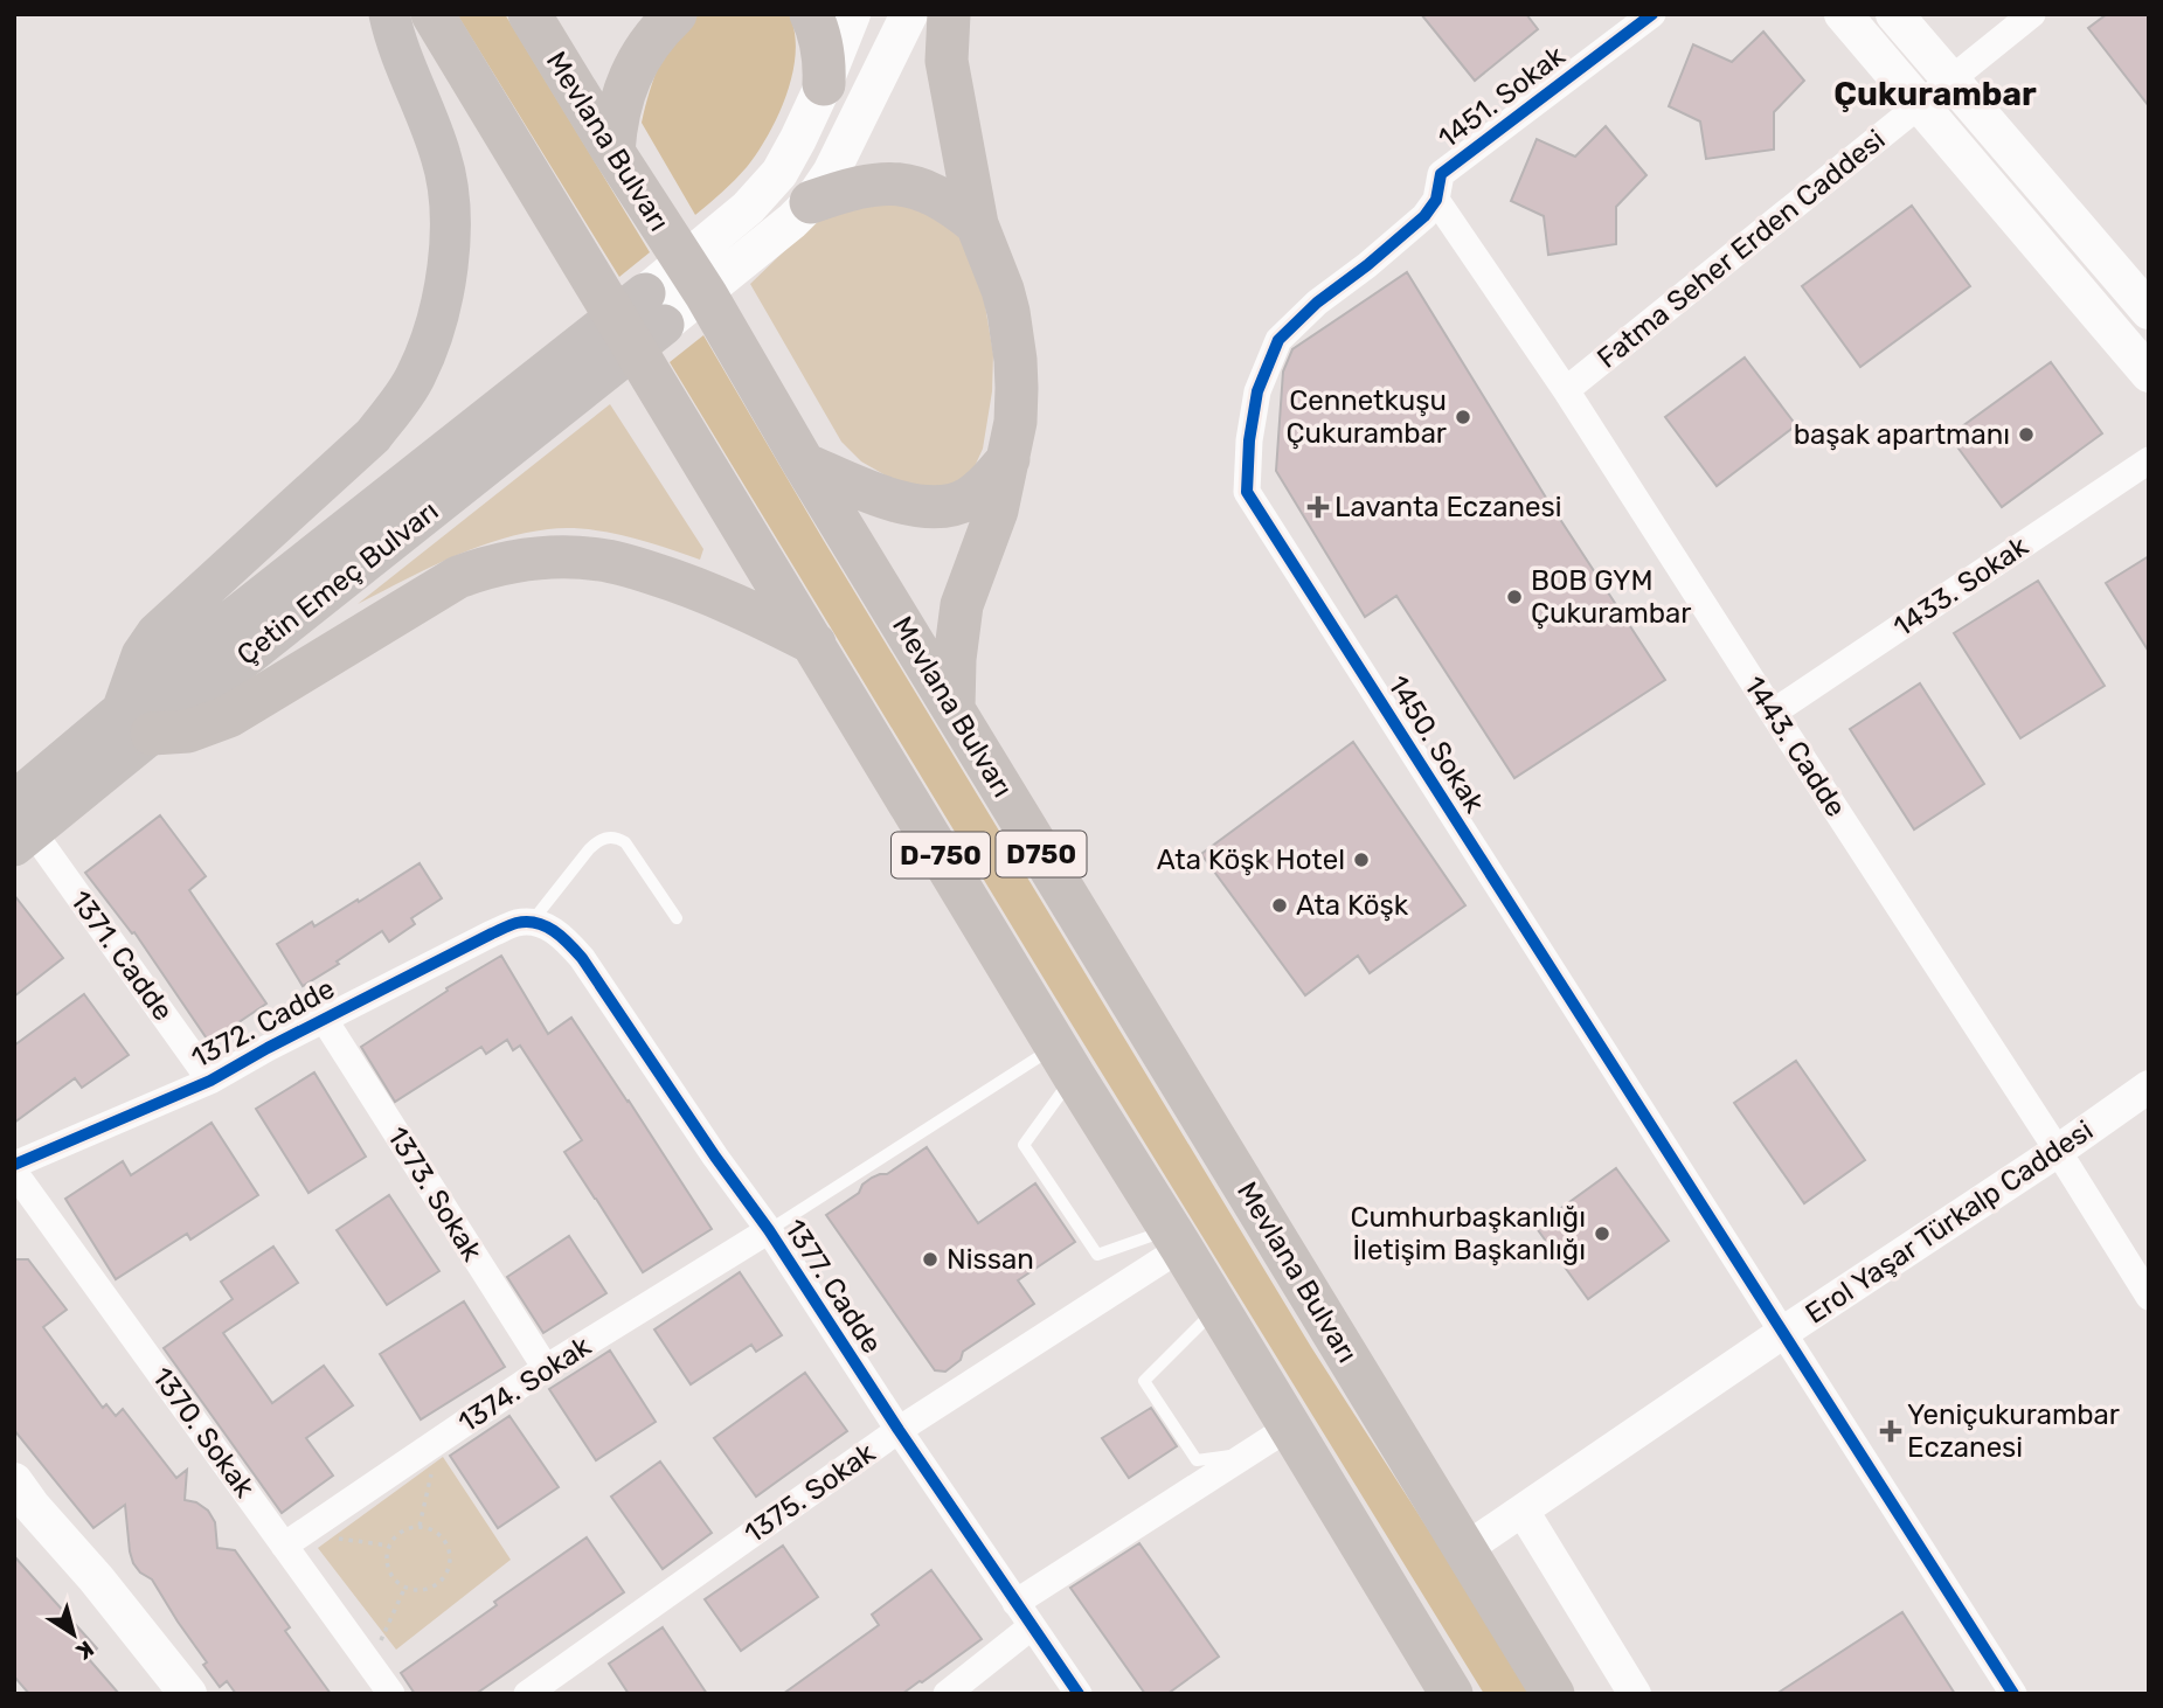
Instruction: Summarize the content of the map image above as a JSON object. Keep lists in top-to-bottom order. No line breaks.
{"streets":{"highway":["Mevlana Bulvarı","D750","D-750"],"main road":["Çetin Emeç Bulvarı"],"street":["1451. Sokak","Fatma Seher Erden Caddesi","1433. Sokak","1450. Sokak","1443. Cadde","1371. Cadde","1372. Cadde","1373. Sokak","Erol Yaşar Türkalp Caddesi","1377. Cadde","1374. Sokak","1370. Sokak","1375. Sokak"]},"crossings":[["1451. Sokak","1450. Sokak"],["1451. Sokak","1443. Cadde"],["Mevlana Bulvarı","Erol Yaşar Türkalp Caddesi"],["Fatma Seher Erden Caddesi","1443. Cadde"],["Çetin Emeç Bulvarı","1371. Cadde"],["1433. Sokak","1443. Cadde"],["1450. Sokak","1443. Cadde"],["1450. Sokak","Erol Yaşar Türkalp Caddesi"],["1443. Cadde","Erol Yaşar Türkalp Caddesi"],["D-750","1375. Sokak"],["1371. Cadde","1372. Cadde"],["1372. Cadde","1373. Sokak"],["1372. Cadde","1377. Cadde"],["1373. Sokak","1374. Sokak"],["1377. Cadde","1374. Sokak"],["1377. Cadde","1375. Sokak"],["1374. Sokak","1370. Sokak"]],"districts":["Çukurambar"],"places":{"other":["Cennetkuşu Çukurambar","başak apartmanı","BOB GYM Çukurambar","Ata Köşk Hotel","Ata Köşk","Cumhurbaşkanlığı İletişim Başkanlığı","Nissan"],"health":["Lavanta Eczanesi","Yeniçukurambar Eczanesi"]},"north":"bottom right"}
